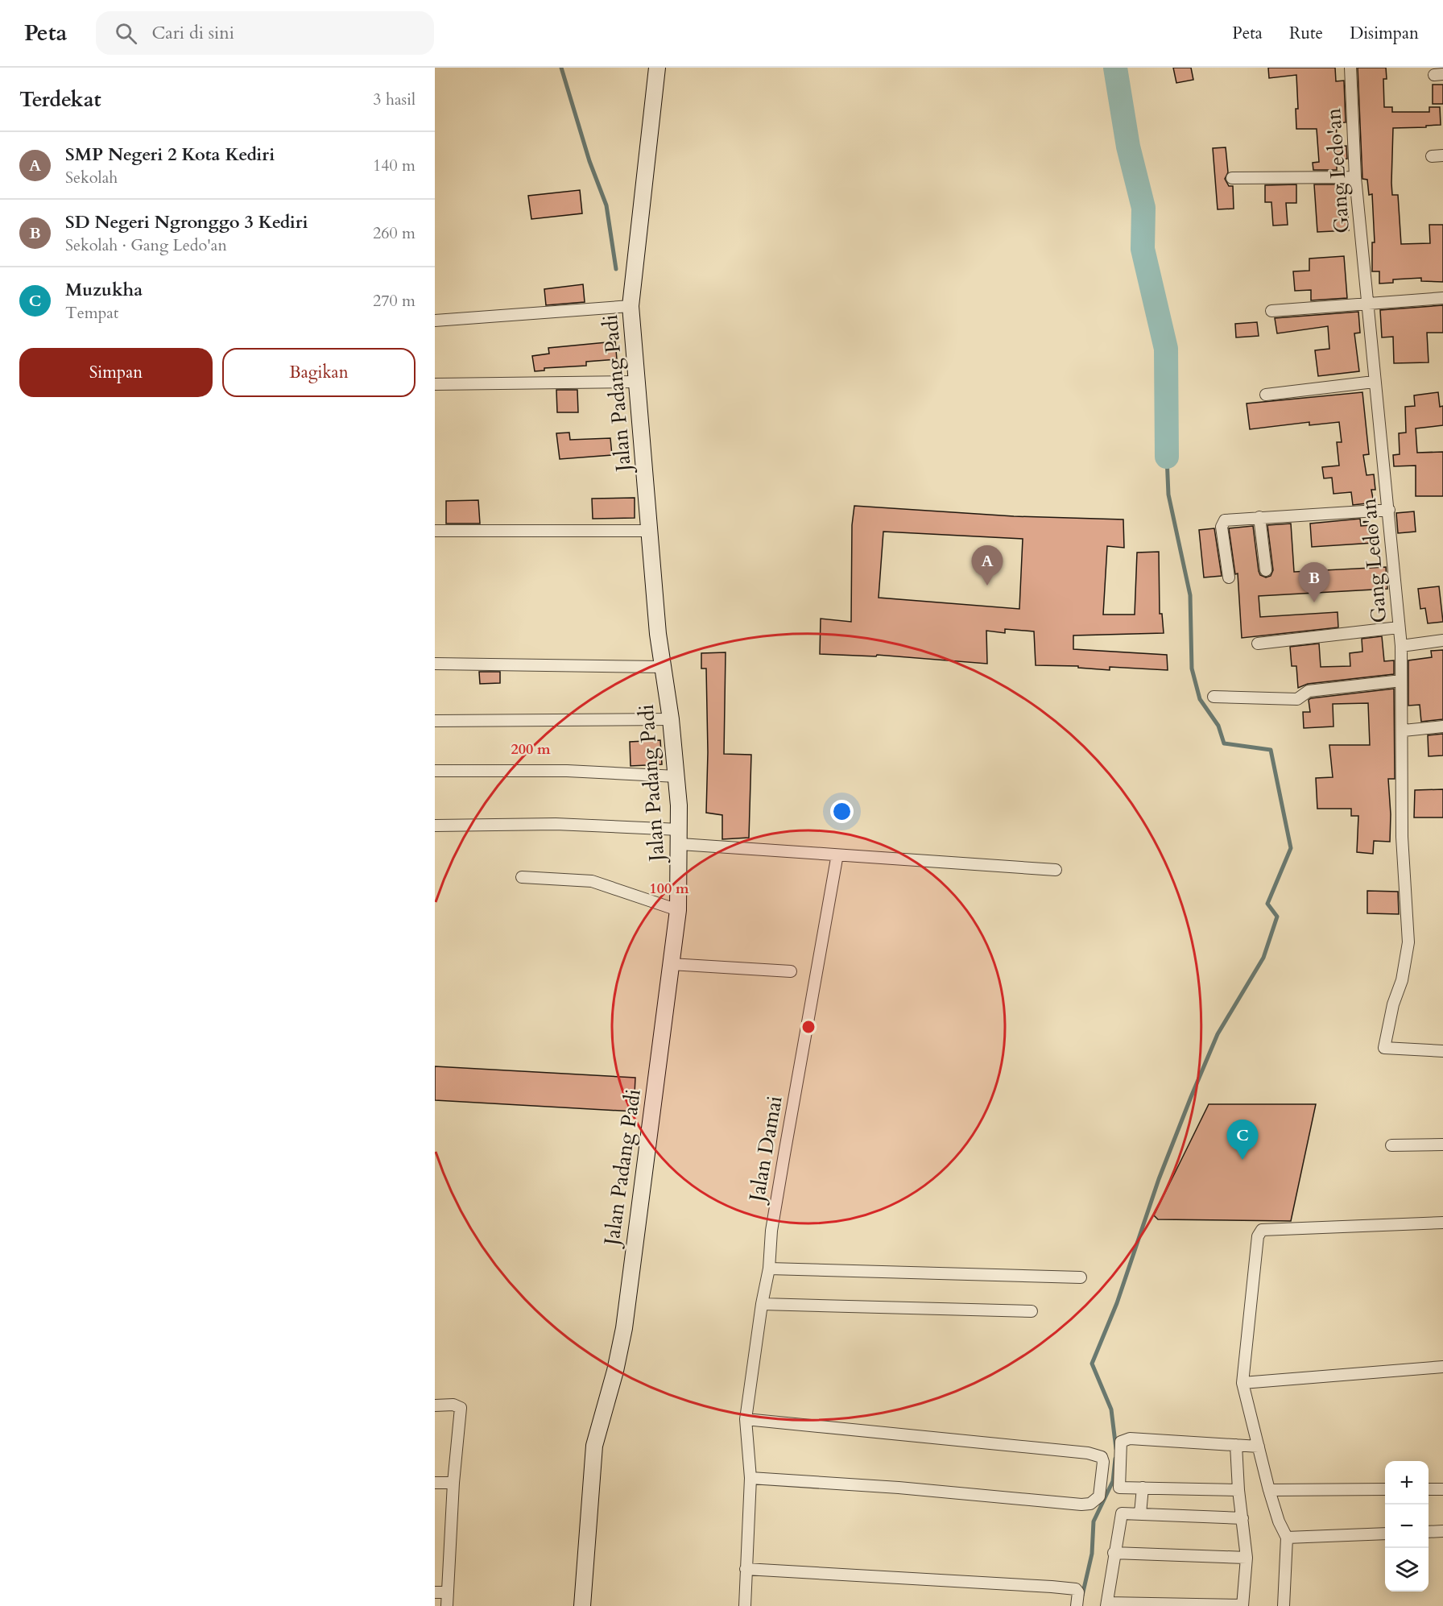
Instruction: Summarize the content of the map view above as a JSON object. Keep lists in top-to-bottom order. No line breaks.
{"streets":{"main road":["Jalan Padang Padi"],"street":["Gang Ledo'an","Jalan Damai"]},"page":{"header":"Peta","search":"Cari di sini","nav":["Peta","Rute","Disimpan"],"heading":["Terdekat","3 hasil"],"list":[{"mark":"A","name":"SMP Negeri 2 Kota Kediri","note":"Sekolah","value":"140 m"},{"mark":"B","name":"SD Negeri Ngronggo 3 Kediri","note":"Sekolah · Gang Ledo'an","value":"260 m"},{"mark":"C","name":"Muzukha","note":"Tempat","value":"270 m"}],"buttons":["Simpan","Bagikan"],"pins":["A","B","C"],"map_buttons":["+","−"]},"rings":["200 m","100 m"]}
